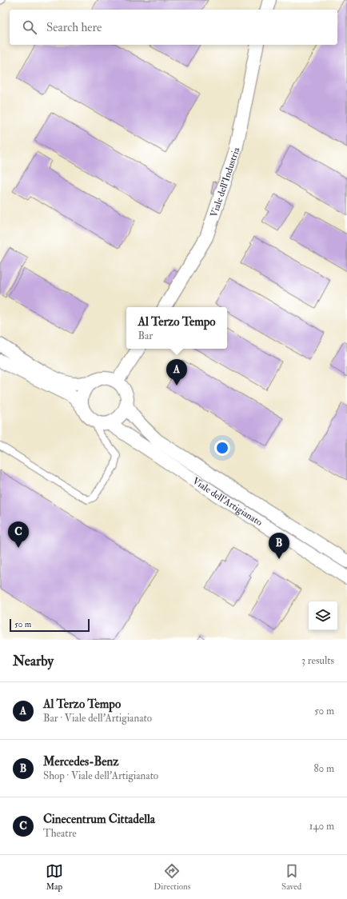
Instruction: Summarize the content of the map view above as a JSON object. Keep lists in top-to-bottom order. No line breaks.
{"streets":{"street":["Viale dell'Industria","Viale dell'Artigianato"]},"scale_bar":"50 m","page":{"search":"Search here","popup":["Al Terzo Tempo","Bar"],"pins":["A","C","B"],"scale":"50 m","heading":["Nearby","3 results"],"list":[{"mark":"A","name":"Al Terzo Tempo","note":"Bar · Viale dell'Artigianato","value":"50 m"},{"mark":"B","name":"Mercedes-Benz","note":"Shop · Viale dell'Artigianato","value":"80 m"},{"mark":"C","name":"Cinecentrum Cittadella","note":"Theatre","value":"140 m"}],"nav":["Map","Directions","Saved"]}}
